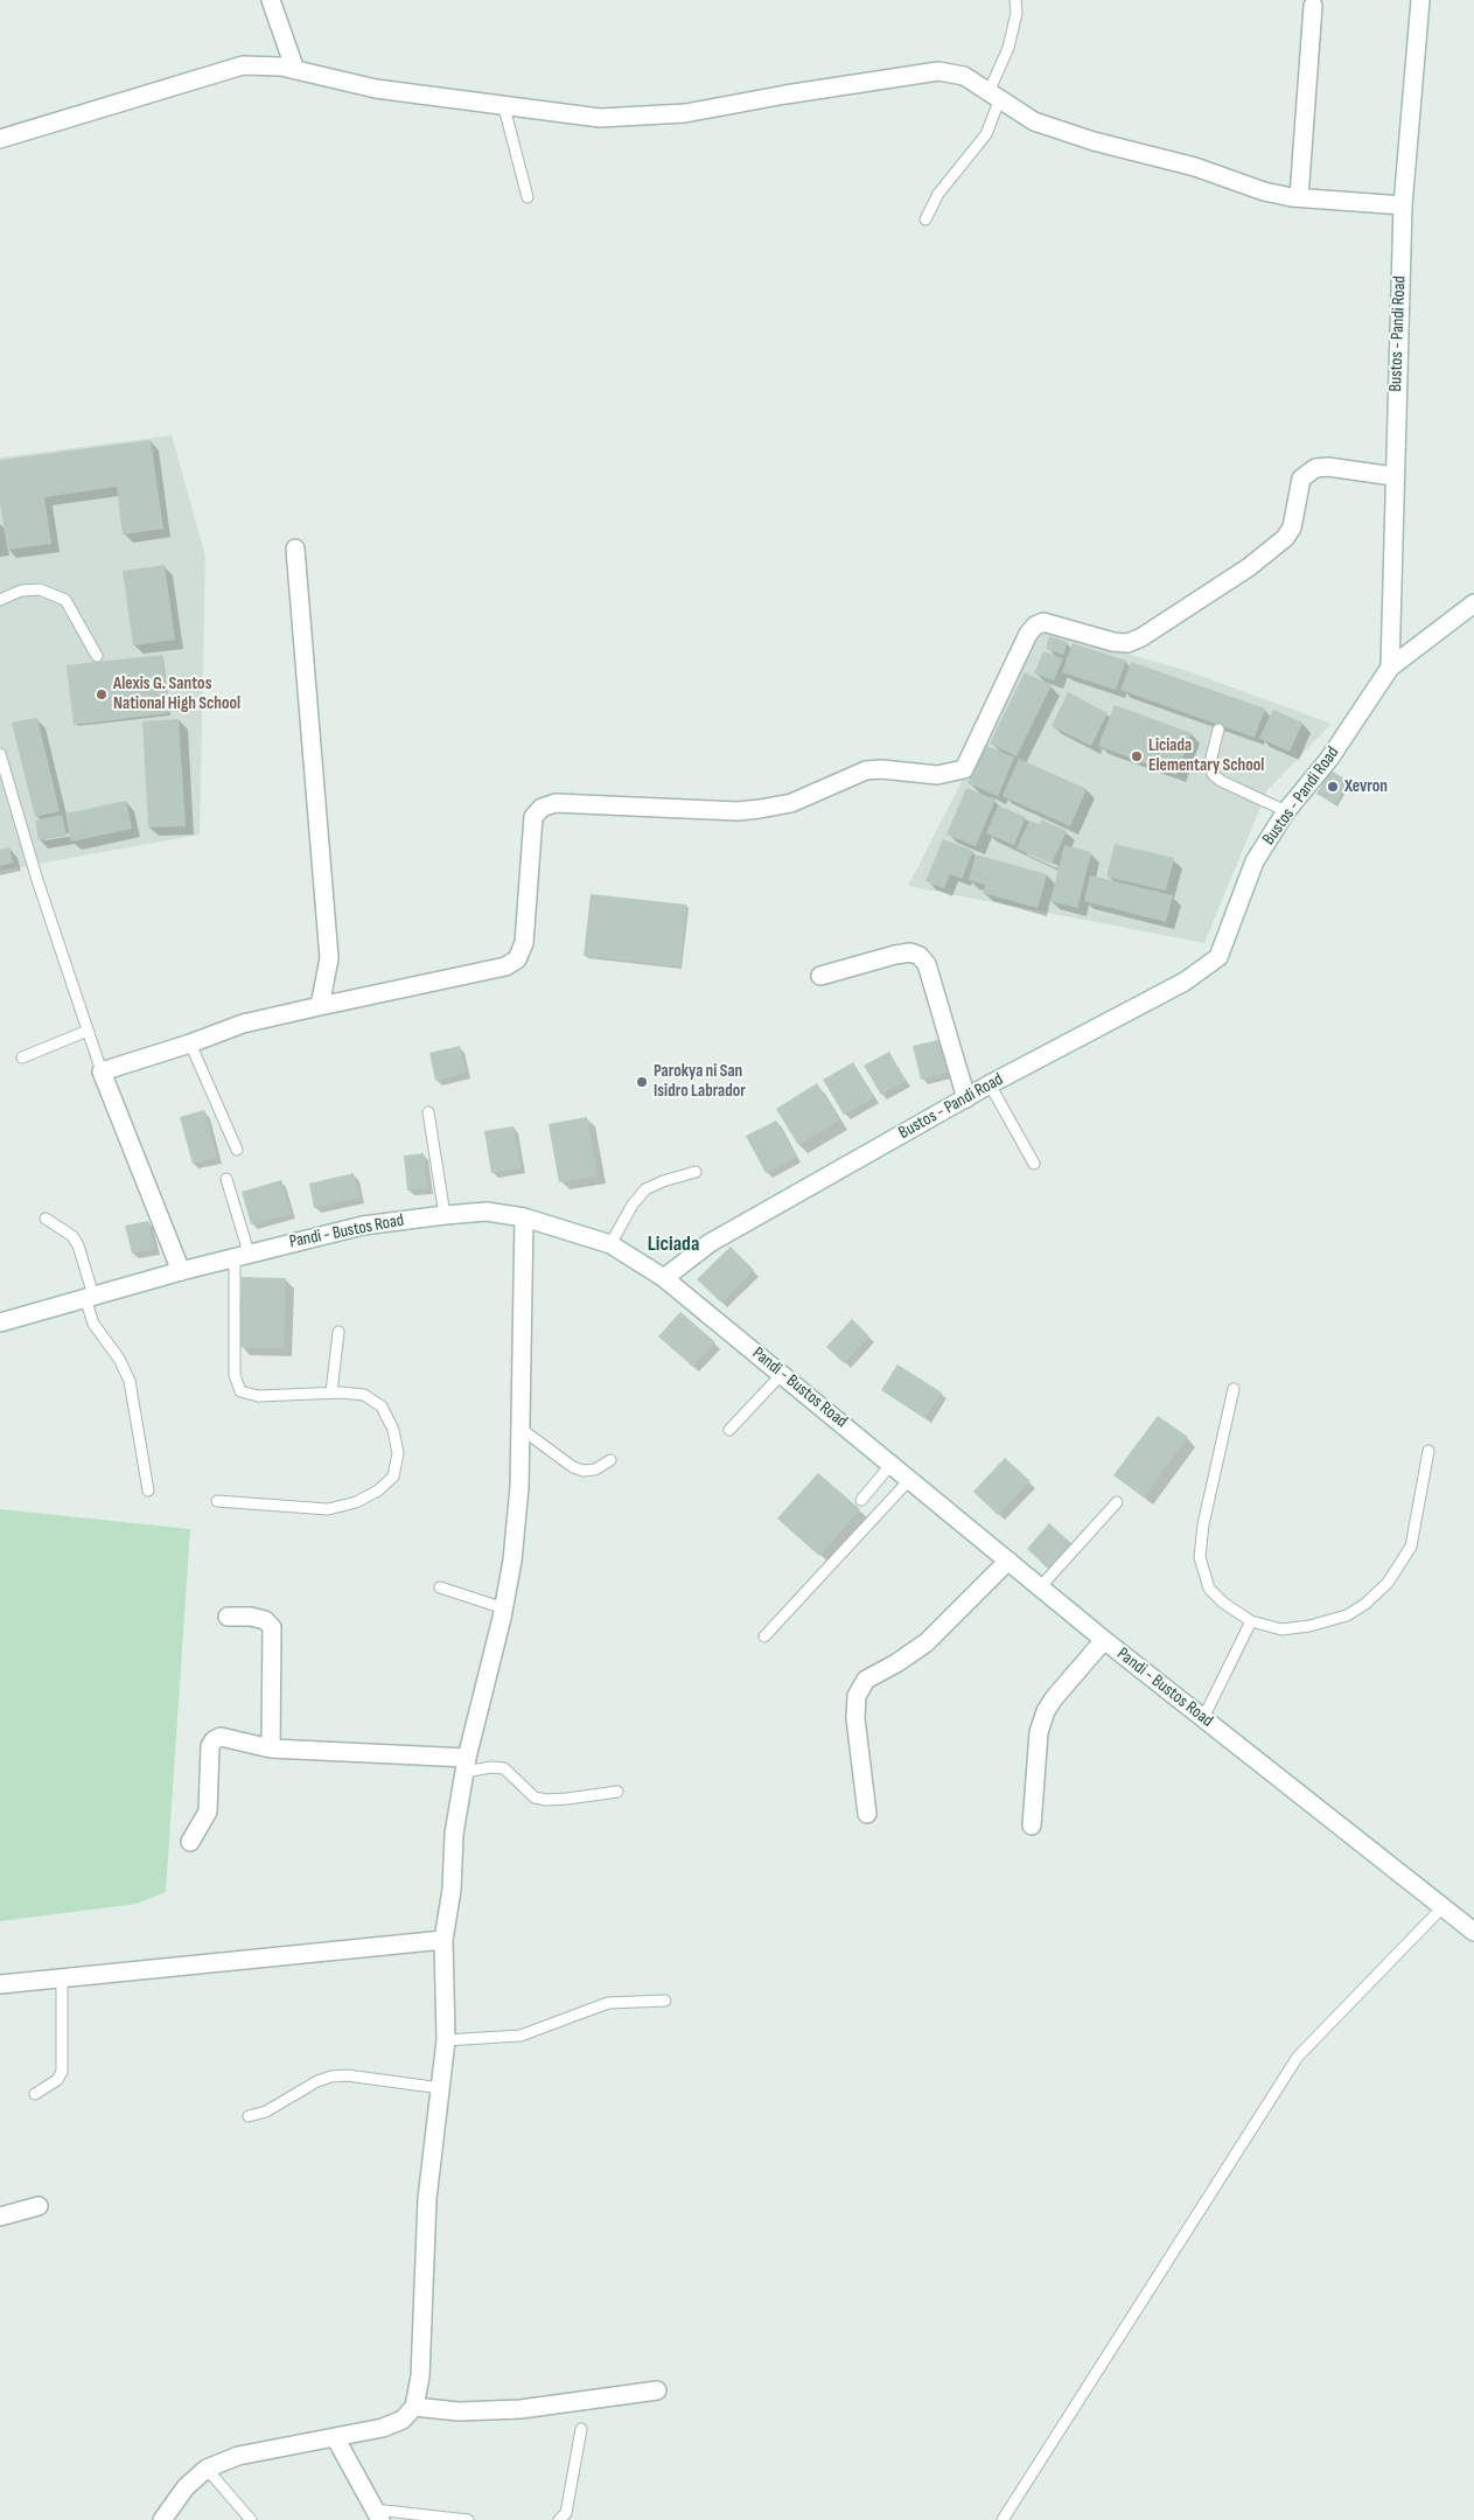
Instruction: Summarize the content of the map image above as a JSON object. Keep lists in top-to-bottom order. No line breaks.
{"streets":{"street":["Bustos - Pandi Road","Pandi - Bustos Road"]},"crossings":[["Bustos - Pandi Road","Pandi - Bustos Road"]],"districts":["Liciada"],"places":["Alexis G. Santos National High School","Liciada Elementary School","Xevron","Parokya ni San Isidro Labrador"]}
